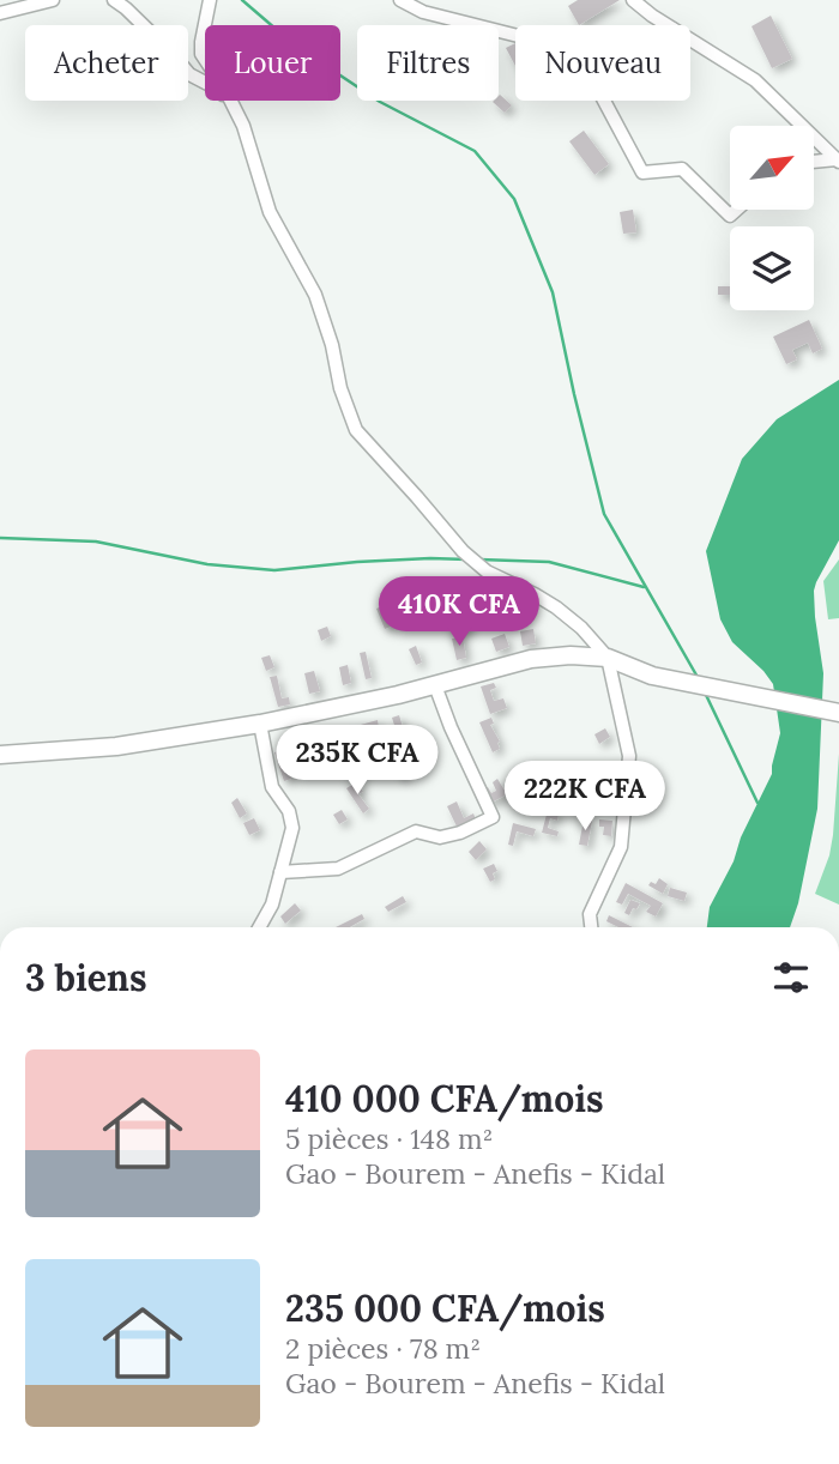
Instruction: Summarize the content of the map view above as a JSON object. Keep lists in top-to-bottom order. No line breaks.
{"north":"top right","page":{"chip":["Acheter","Louer","Filtres","Nouveau"],"price":["410K CFA","235K CFA","222K CFA"],"heading":"3 biens","list":[{"name":"410 000 CFA/mois","note":"5 pièces · 148 m² · Gao - Bourem - Anefis - Kidal"},{"name":"235 000 CFA/mois","note":"2 pièces · 78 m² · Gao - Bourem - Anefis - Kidal"}]}}
